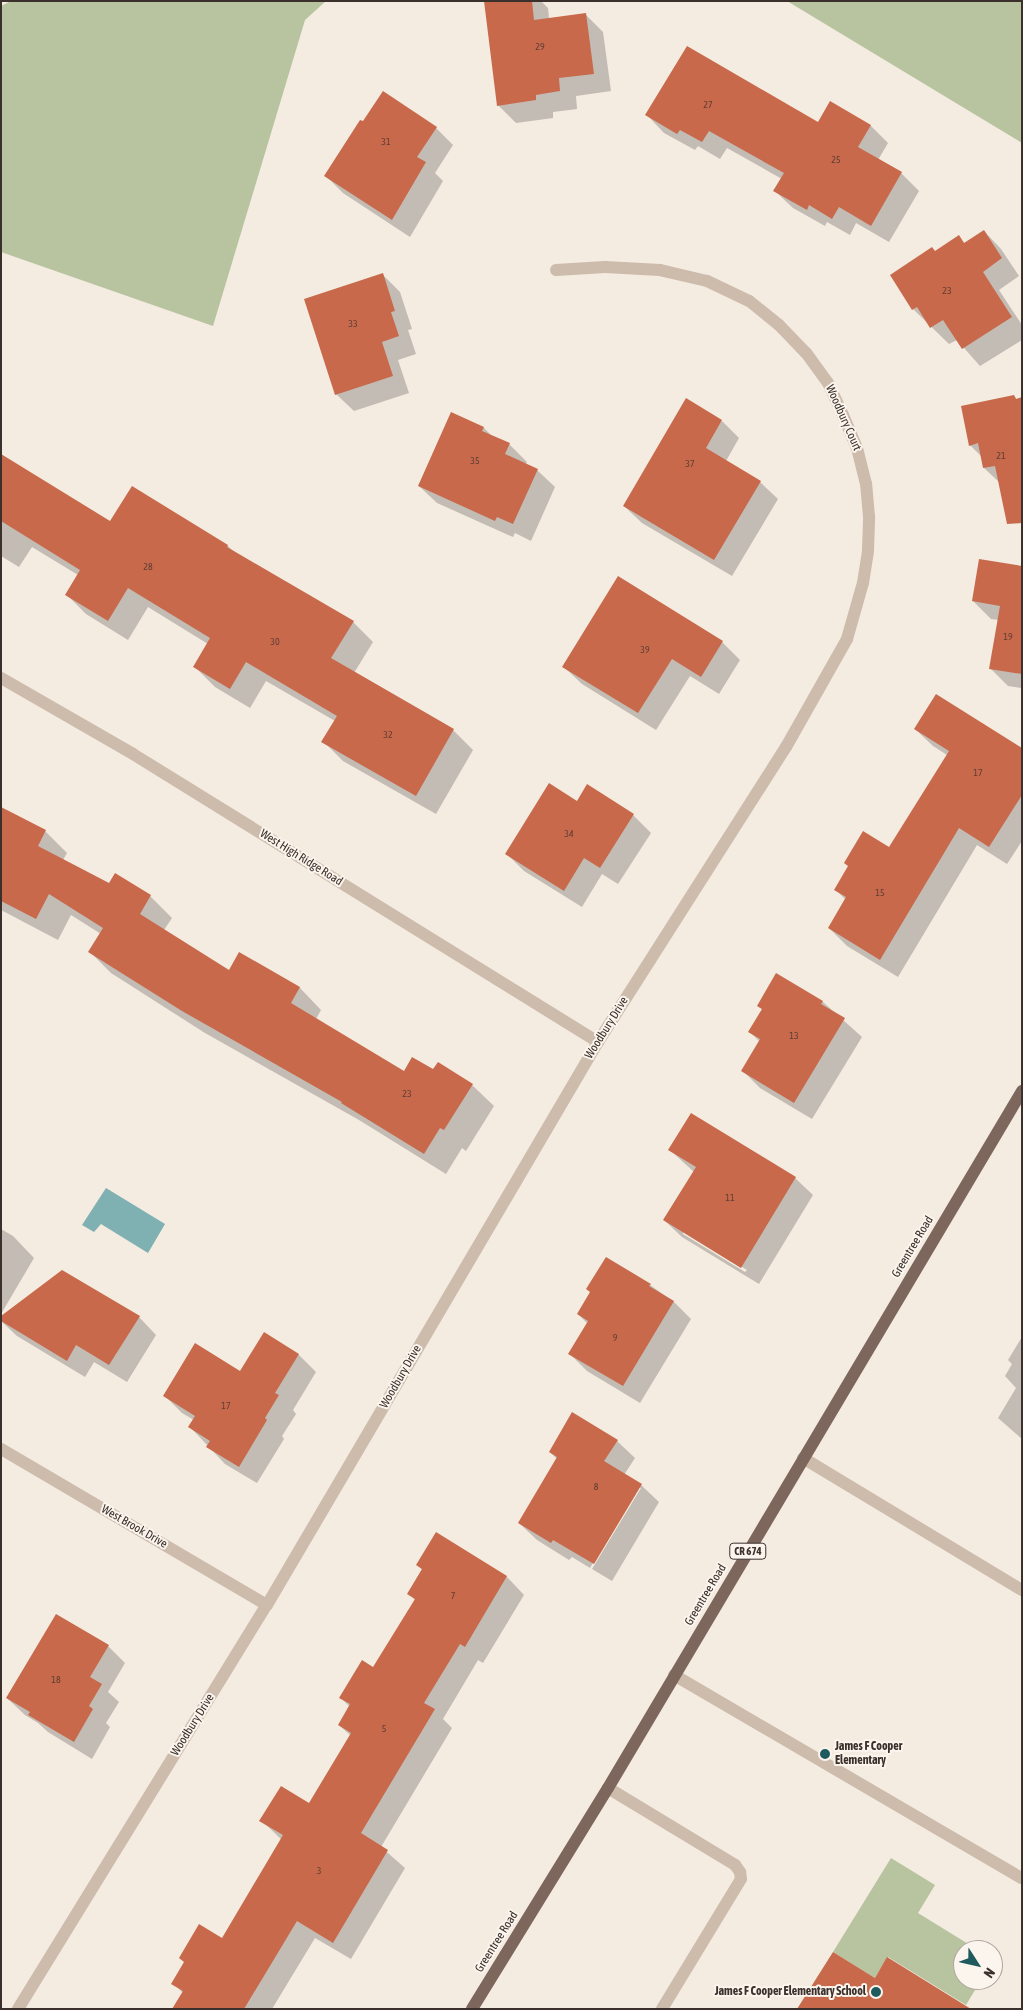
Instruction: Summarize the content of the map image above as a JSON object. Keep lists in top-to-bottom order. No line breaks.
{"streets":{"main road":["Greentree Road","CR 674"],"street":["Woodbury Court","West High Ridge Road","Woodbury Drive","West Brook Drive"]},"crossings":[["Woodbury Court","Woodbury Drive"],["West High Ridge Road","Woodbury Drive"],["Woodbury Drive","West Brook Drive"]],"places":["James F Cooper Elementary","James F Cooper Elementary School"],"house_numbers":["29","27","31","25","23","33","21","35","37","28","19","30","39","32","17","34","15","13","23","11","9","17","8","7","18","5","3"],"north":"bottom right"}
